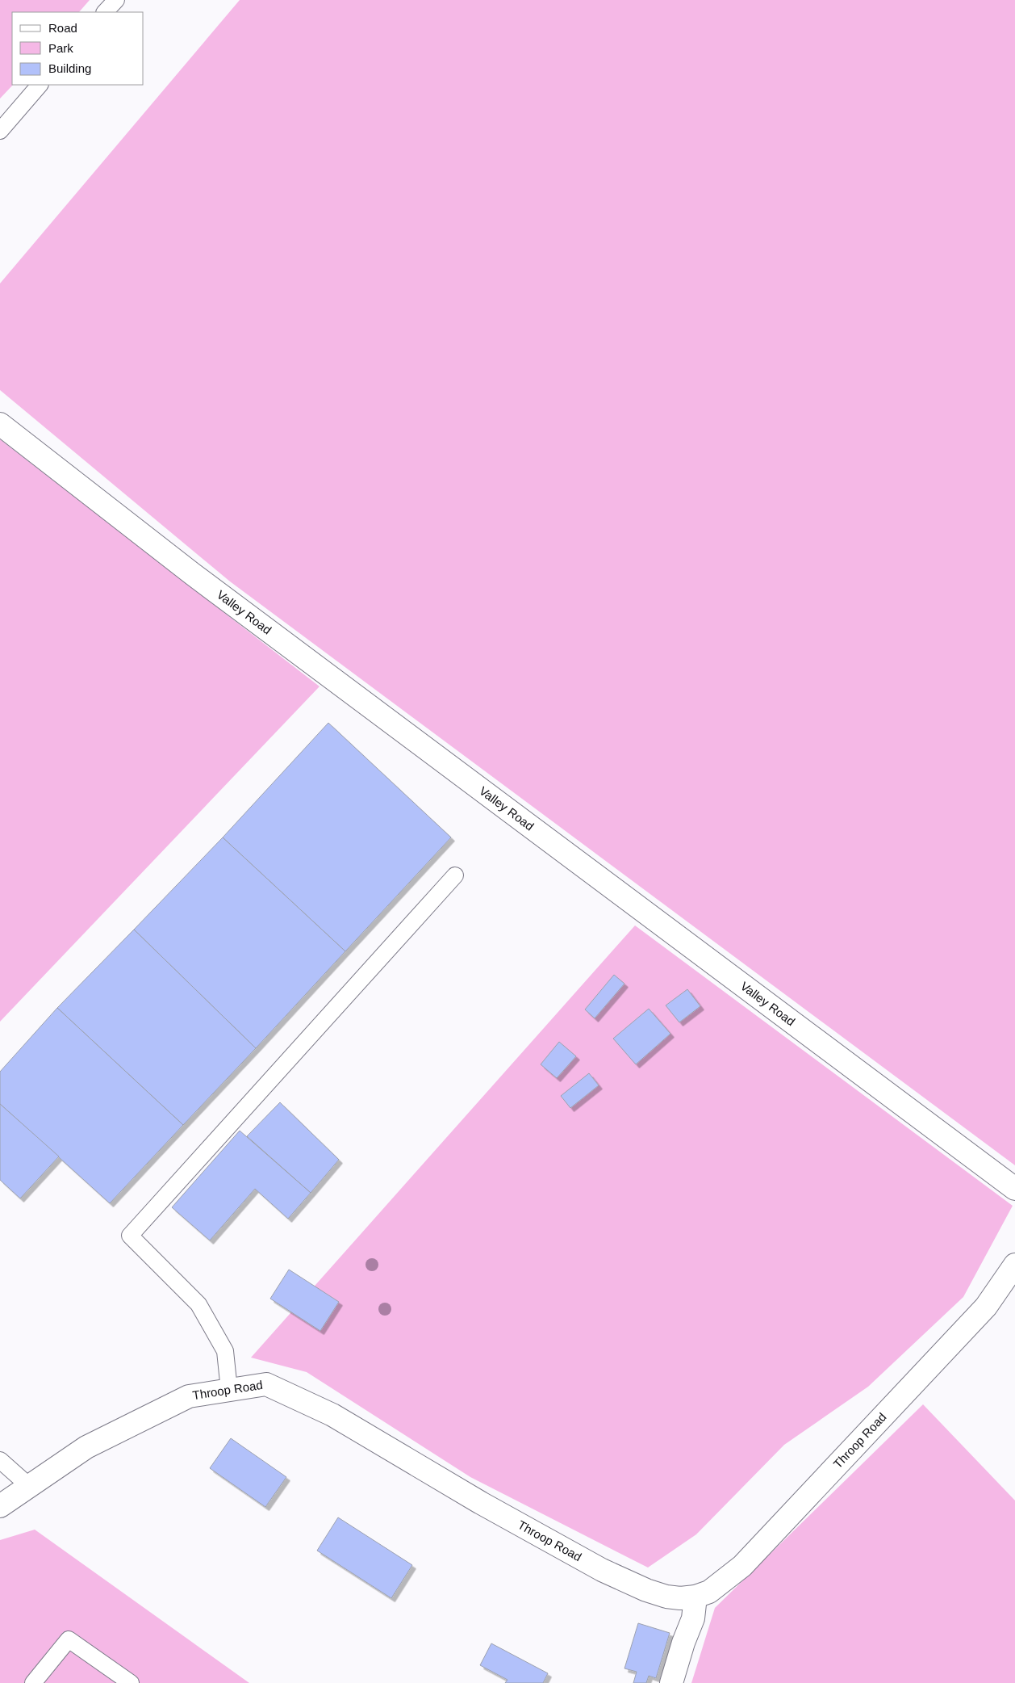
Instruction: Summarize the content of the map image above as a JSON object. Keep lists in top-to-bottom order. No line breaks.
{"streets":{"street":["Valley Road","Throop Road"]},"legend":["Road","Park","Building"]}
